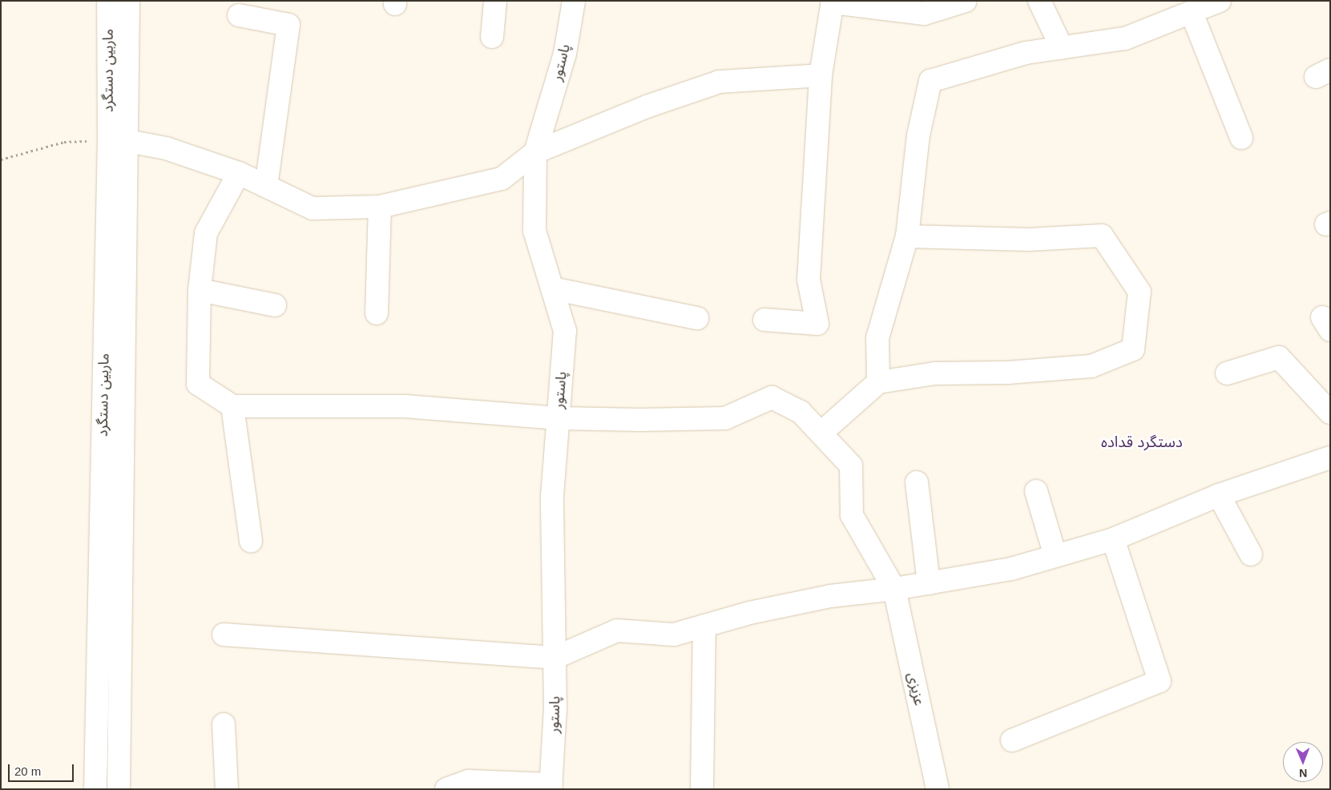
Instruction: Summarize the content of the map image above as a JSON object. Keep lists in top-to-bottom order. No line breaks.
{"streets":{"street":["پاستور","ماربین دستگرد","عزیزی"]},"crossings":[["پاستور","عزیزی"]],"districts":["دستگرد قداده"],"scale_bar":"20 m","north":"bottom"}
